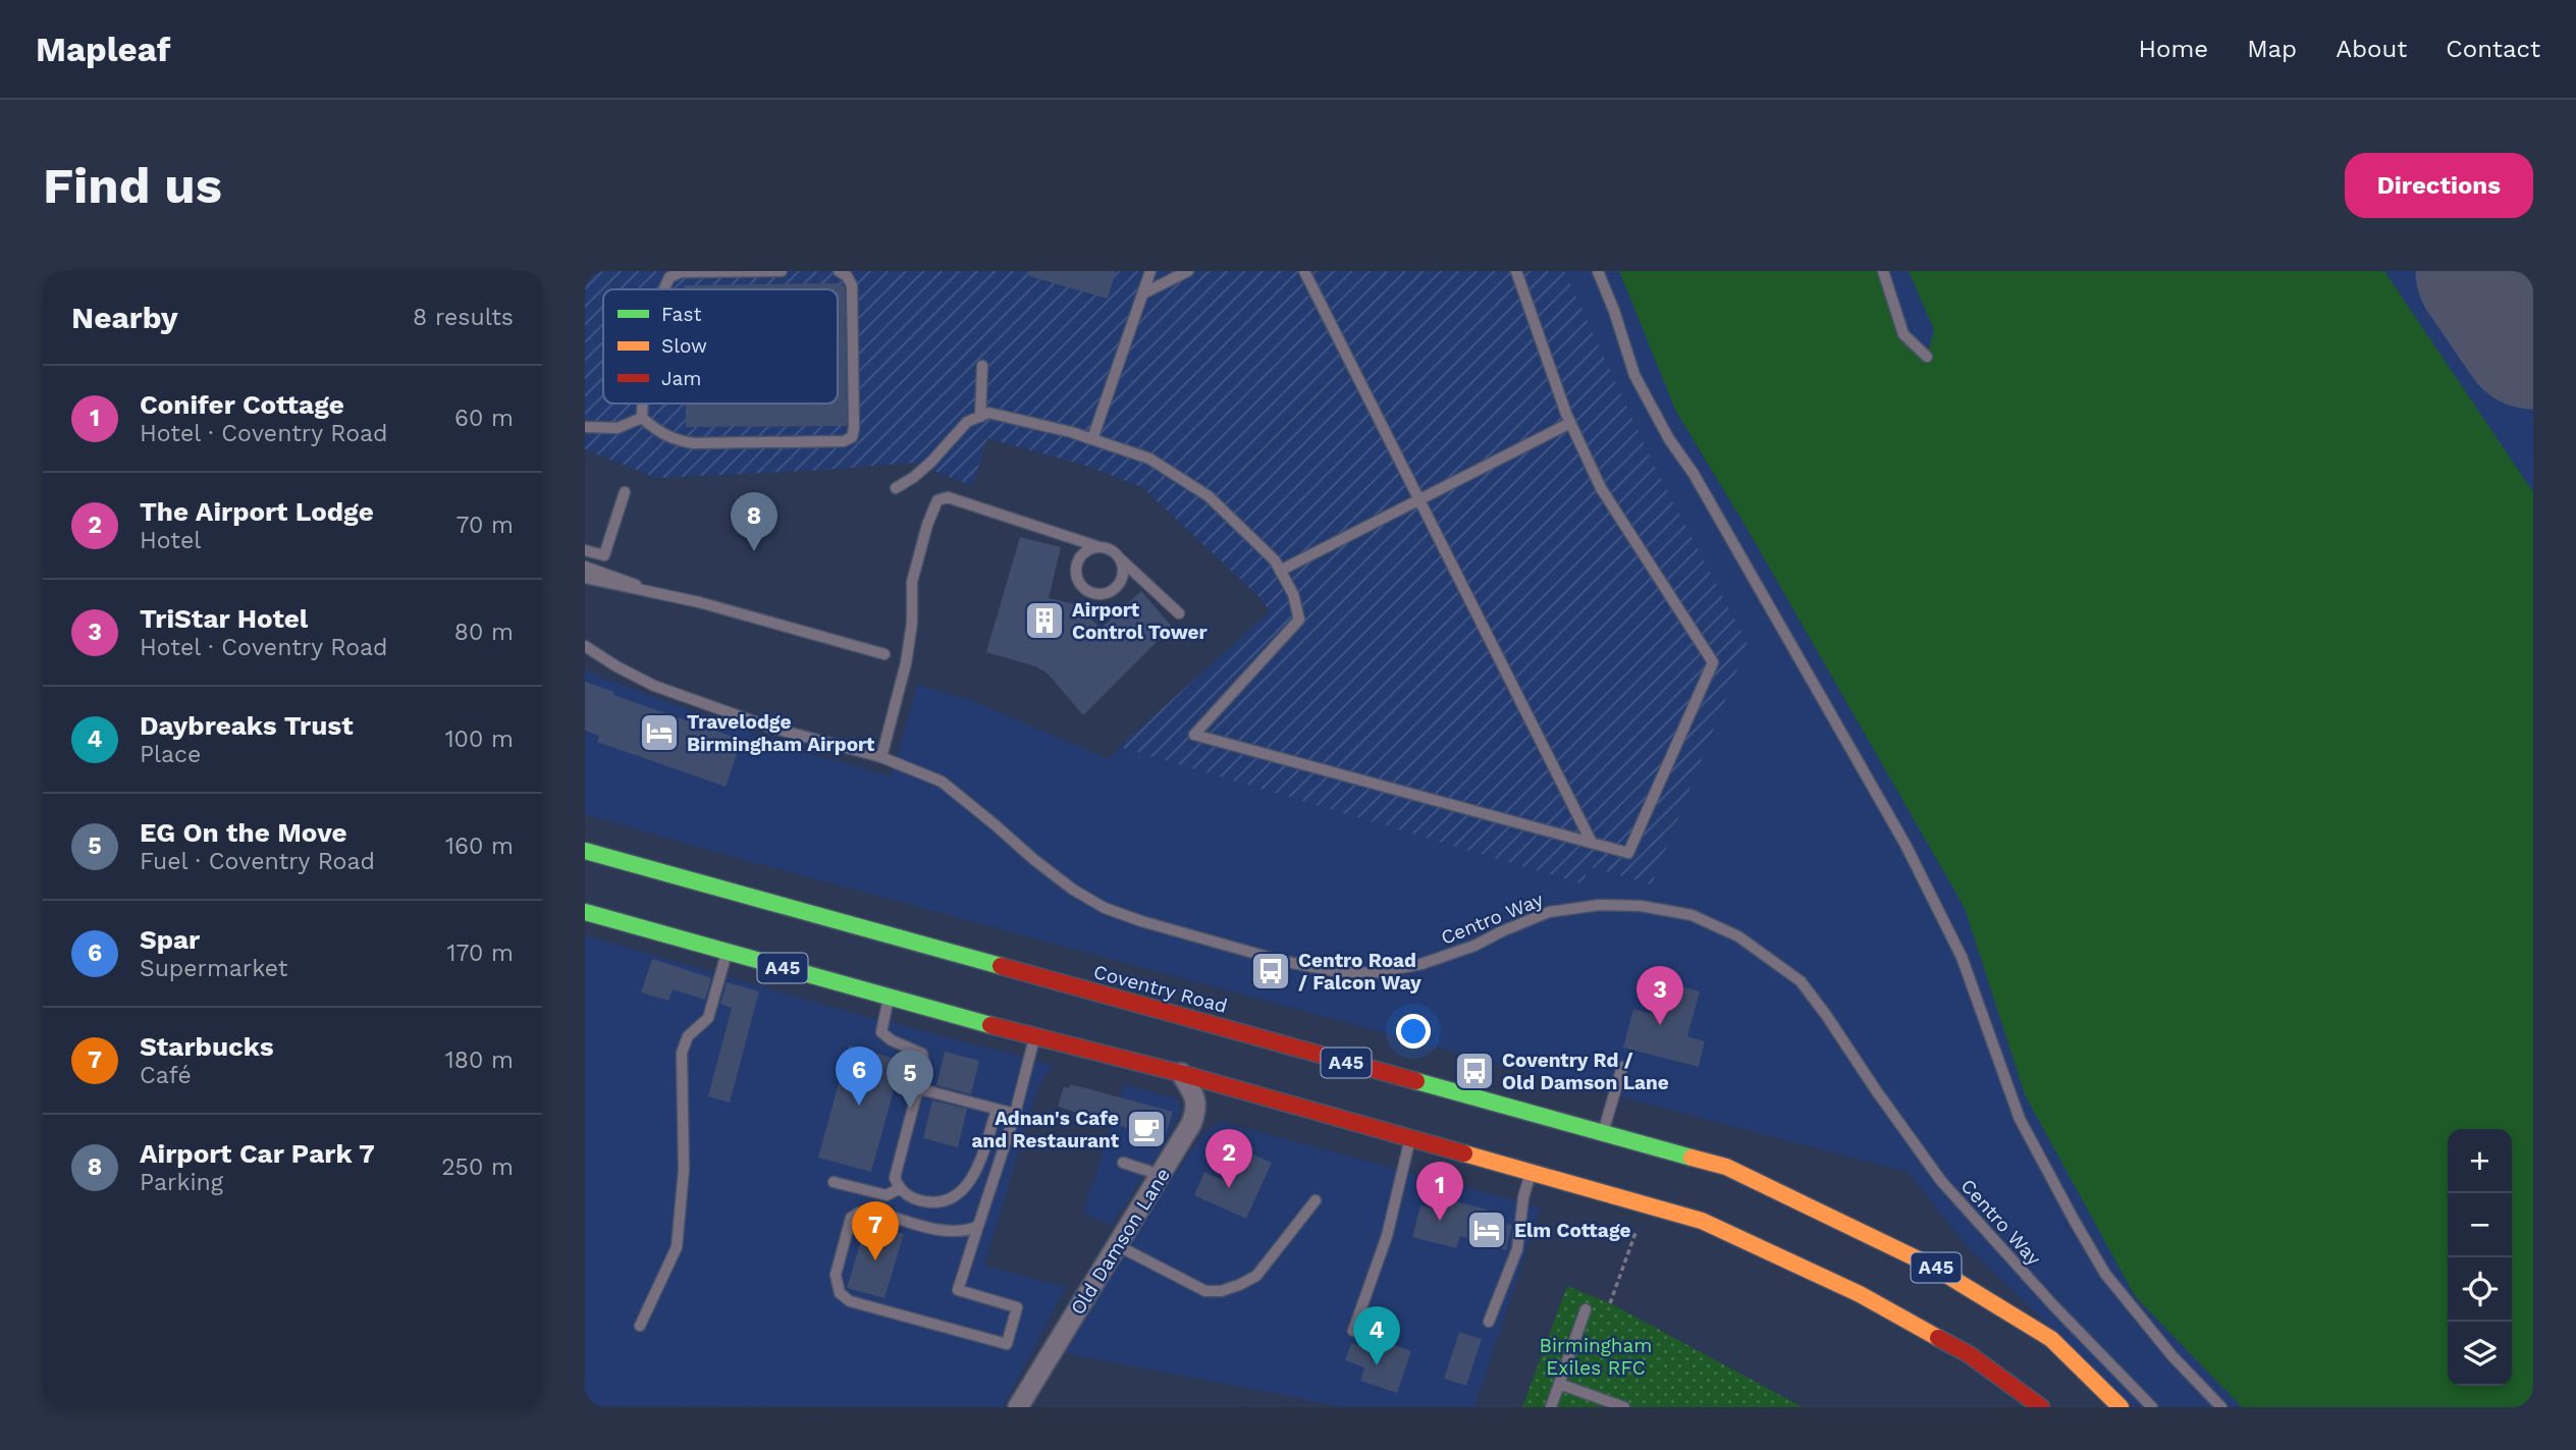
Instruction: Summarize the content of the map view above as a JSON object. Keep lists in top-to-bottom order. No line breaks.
{"streets":{"highway":["A45","Coventry Road"],"street":["Old Damson Lane"],"lane":["Centro Way"]},"crossings":[["A45","Old Damson Lane"]],"parks":["Birmingham Exiles RFC"],"places":{"building":["Airport Control Tower"],"hotel":["Travelodge Birmingham Airport","Elm Cottage"],"bus stop":["Centro Road / Falcon Way","Coventry Rd / Old Damson Lane"],"cafe":["Adnan's Cafe and Restaurant"]},"legend":["Fast","Slow","Jam"],"page":{"header":"Mapleaf","nav":["Home","Map","About","Contact"],"buttons":"Directions","title":"Find us","heading":["Nearby","8 results"],"list":[{"mark":"1","name":"Conifer Cottage","note":"Hotel · Coventry Road","value":"60 m"},{"mark":"2","name":"The Airport Lodge","note":"Hotel","value":"70 m"},{"mark":"3","name":"TriStar Hotel","note":"Hotel · Coventry Road","value":"80 m"},{"mark":"4","name":"Daybreaks Trust","note":"Place","value":"100 m"},{"mark":"5","name":"EG On the Move","note":"Fuel · Coventry Road","value":"160 m"},{"mark":"6","name":"Spar","note":"Supermarket","value":"170 m"},{"mark":"7","name":"Starbucks","note":"Café","value":"180 m"},{"mark":"8","name":"Airport Car Park 7","note":"Parking","value":"250 m"}],"pins":["8","3","6","5","2","1","7","4"],"map_buttons":["+","−"]}}
